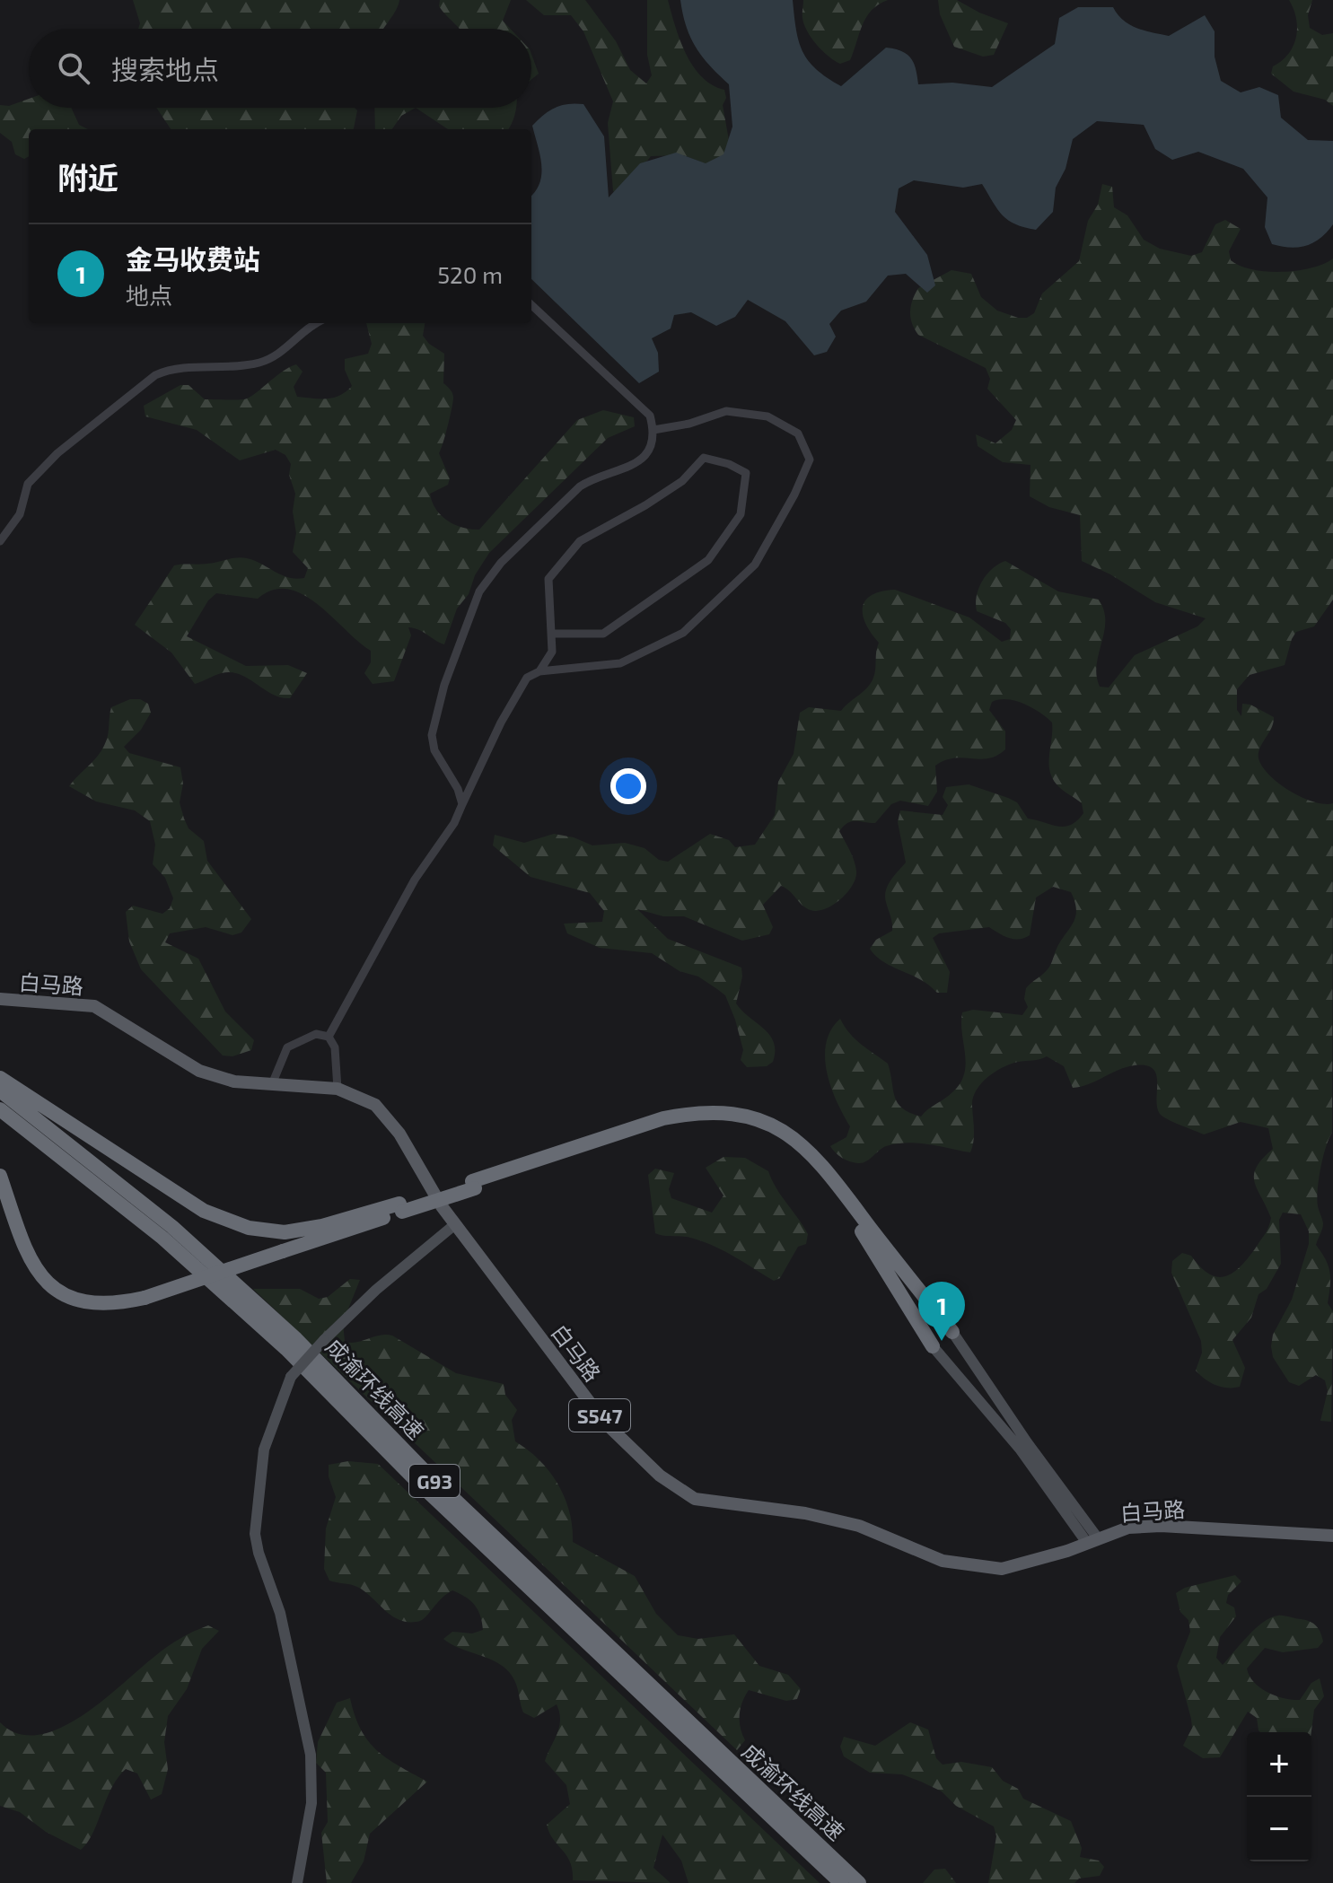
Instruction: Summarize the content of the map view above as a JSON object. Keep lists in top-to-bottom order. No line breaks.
{"streets":{"highway":["成渝环线高速","G93"],"main road":["白马路","S547"]},"page":{"search":"搜索地点","heading":"附近","list":[{"mark":"1","name":"金马收费站","note":"地点","value":"520 m"}],"pins":"1","map_buttons":["+","−"]}}
